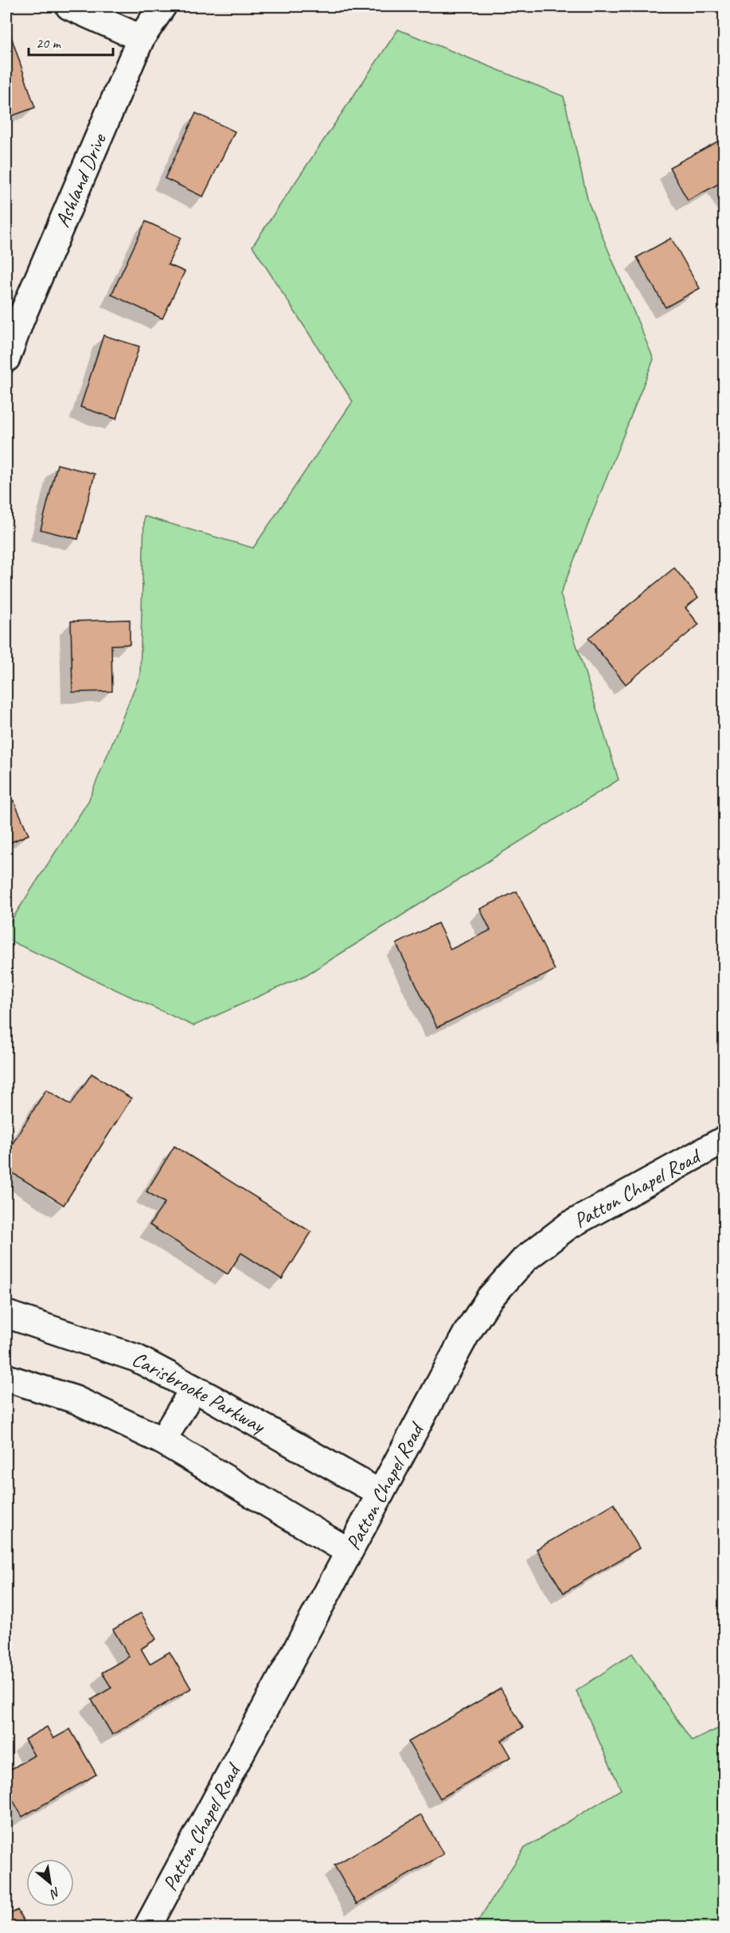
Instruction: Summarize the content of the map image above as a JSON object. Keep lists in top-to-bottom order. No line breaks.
{"streets":{"street":["Ashland Drive","Patton Chapel Road","Carisbrooke Parkway"]},"crossings":[["Patton Chapel Road","Carisbrooke Parkway"]],"scale_bar":"20 m","north":"bottom right"}
